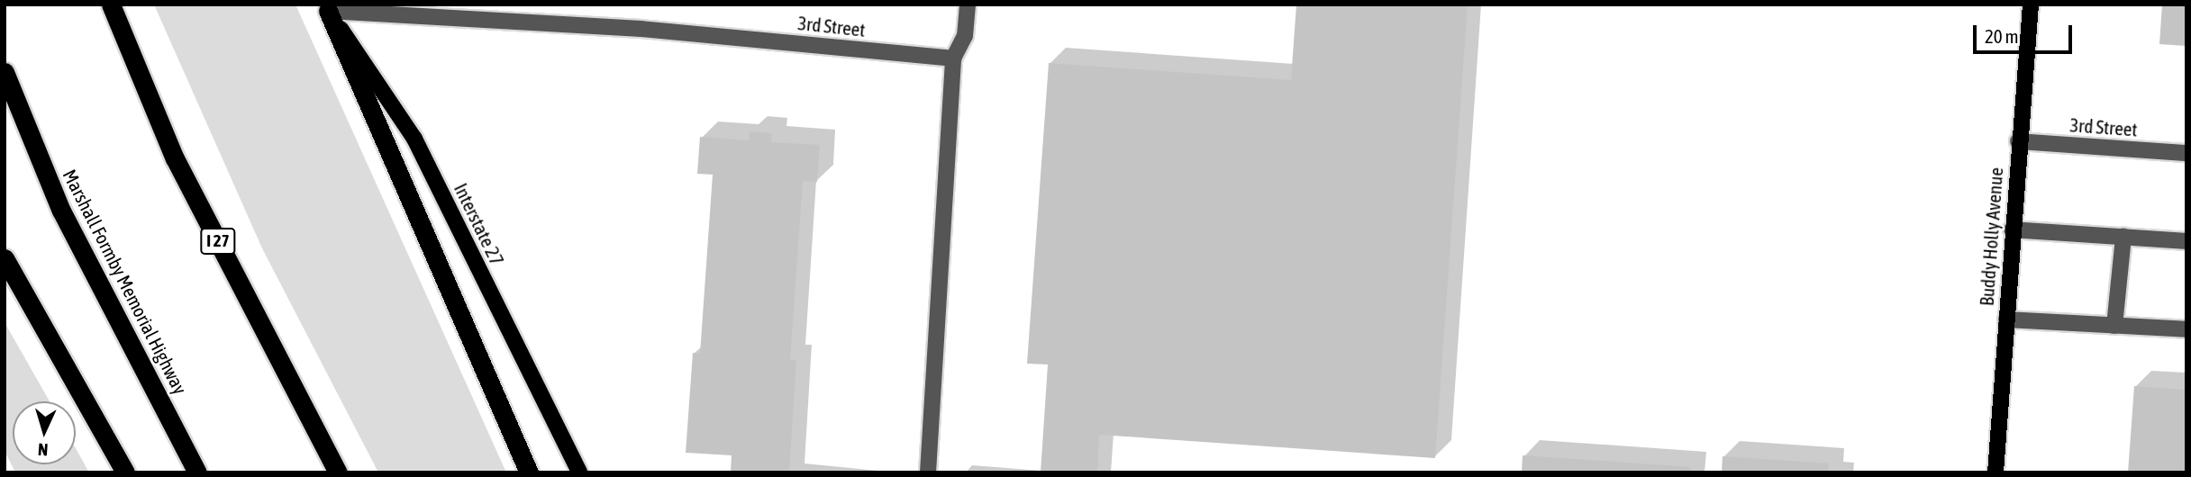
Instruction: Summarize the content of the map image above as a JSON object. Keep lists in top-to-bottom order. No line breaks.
{"streets":{"highway":["I 27","Marshall Formby Memorial Highway"],"main road":["Interstate 27","Buddy Holly Avenue"],"street":["3rd Street"]},"crossings":[["3rd Street","Interstate 27"],["3rd Street","Buddy Holly Avenue"]],"scale_bar":"20 m","north":"bottom"}
